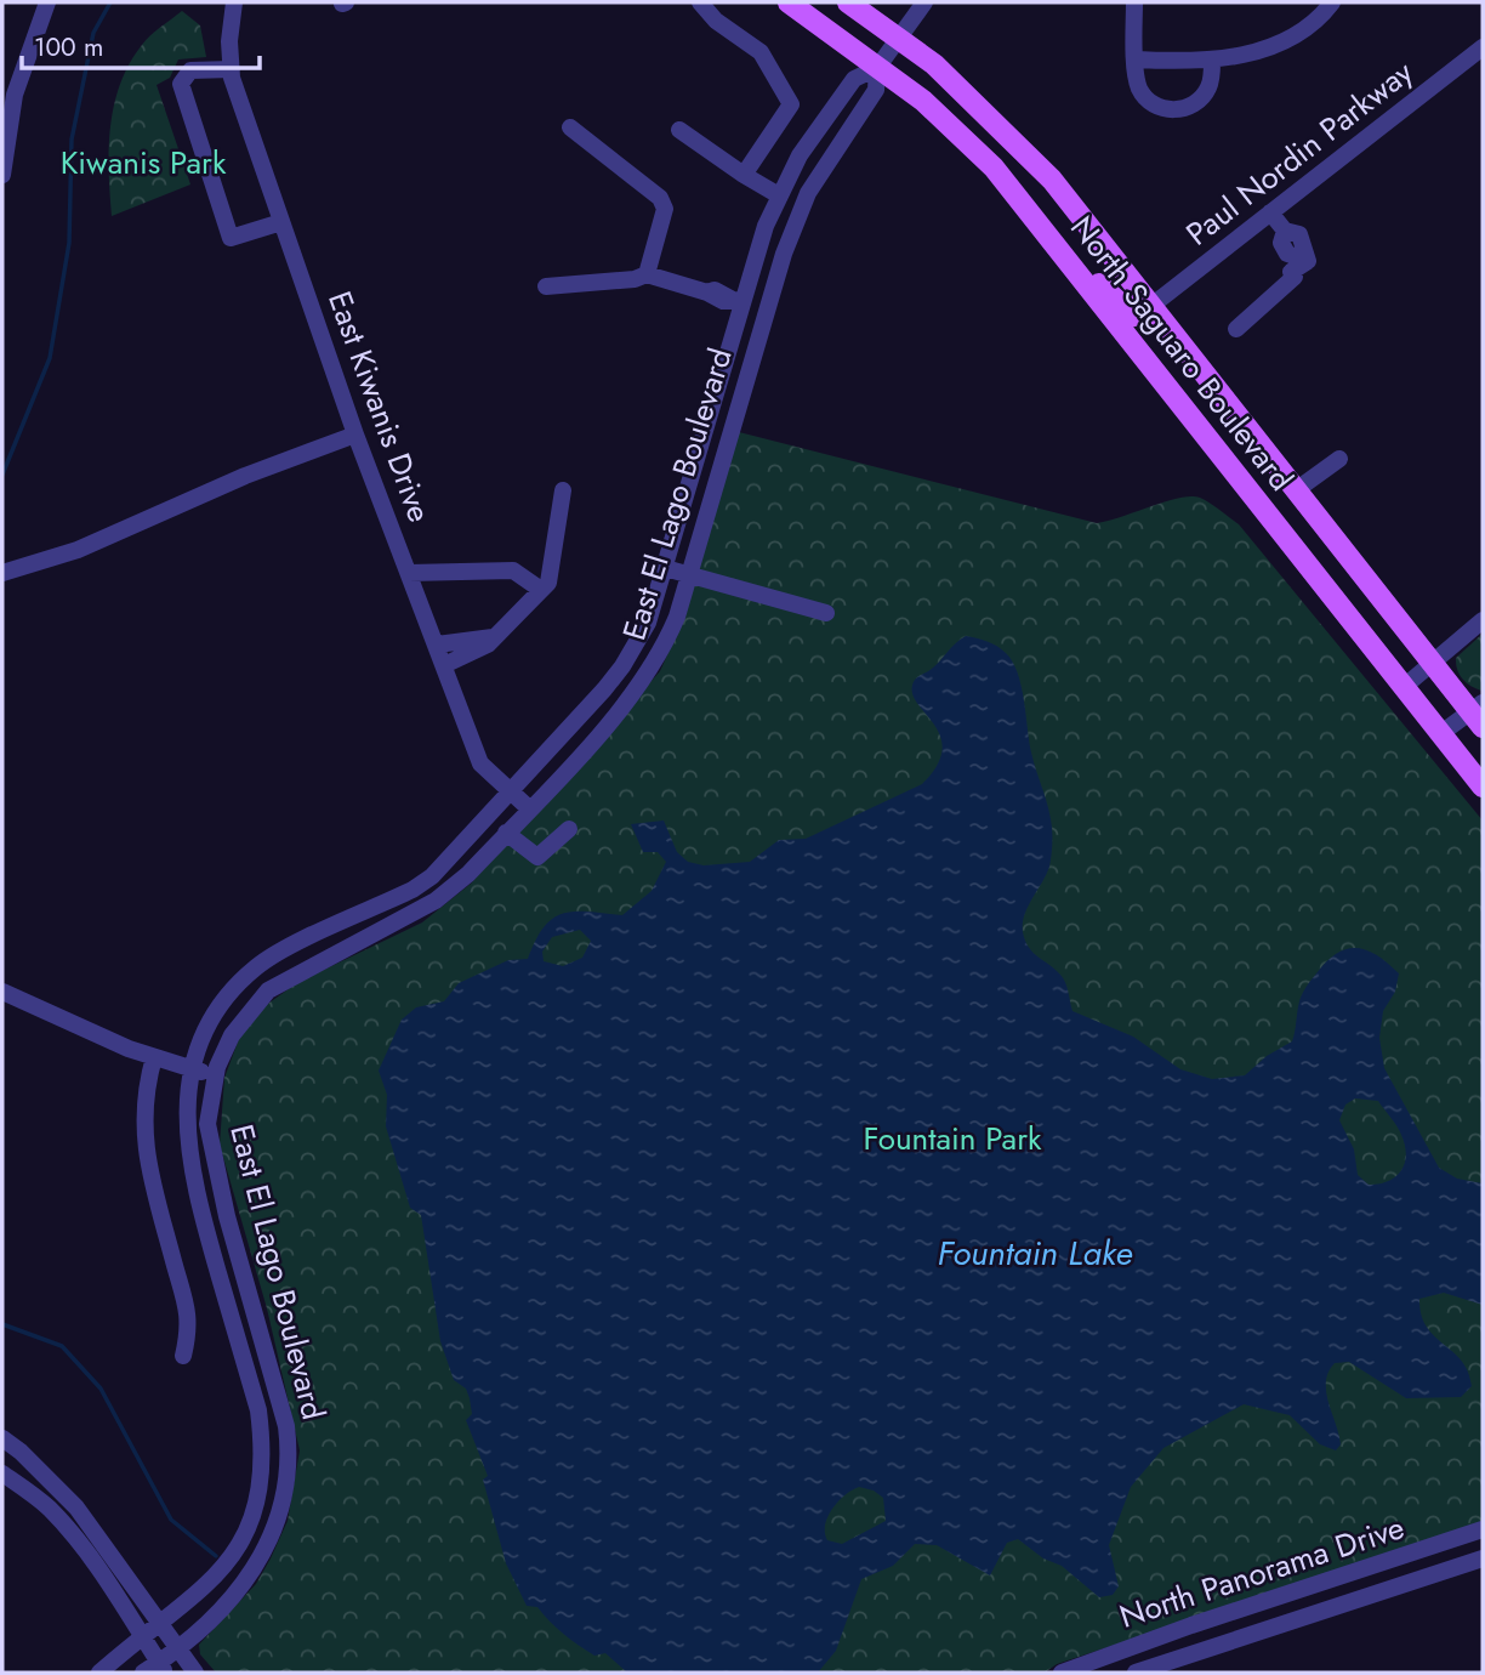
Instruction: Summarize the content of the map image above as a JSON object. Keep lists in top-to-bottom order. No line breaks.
{"streets":{"main road":["North Saguaro Boulevard"],"street":["Paul Nordin Parkway","East Kiwanis Drive","East El Lago Boulevard","North Panorama Drive"]},"crossings":[["Paul Nordin Parkway","North Saguaro Boulevard"],["North Saguaro Boulevard","East El Lago Boulevard"],["East Kiwanis Drive","East El Lago Boulevard"]],"water":["Fountain Lake"],"parks":["Kiwanis Park","Fountain Park"],"scale_bar":"100 m"}
